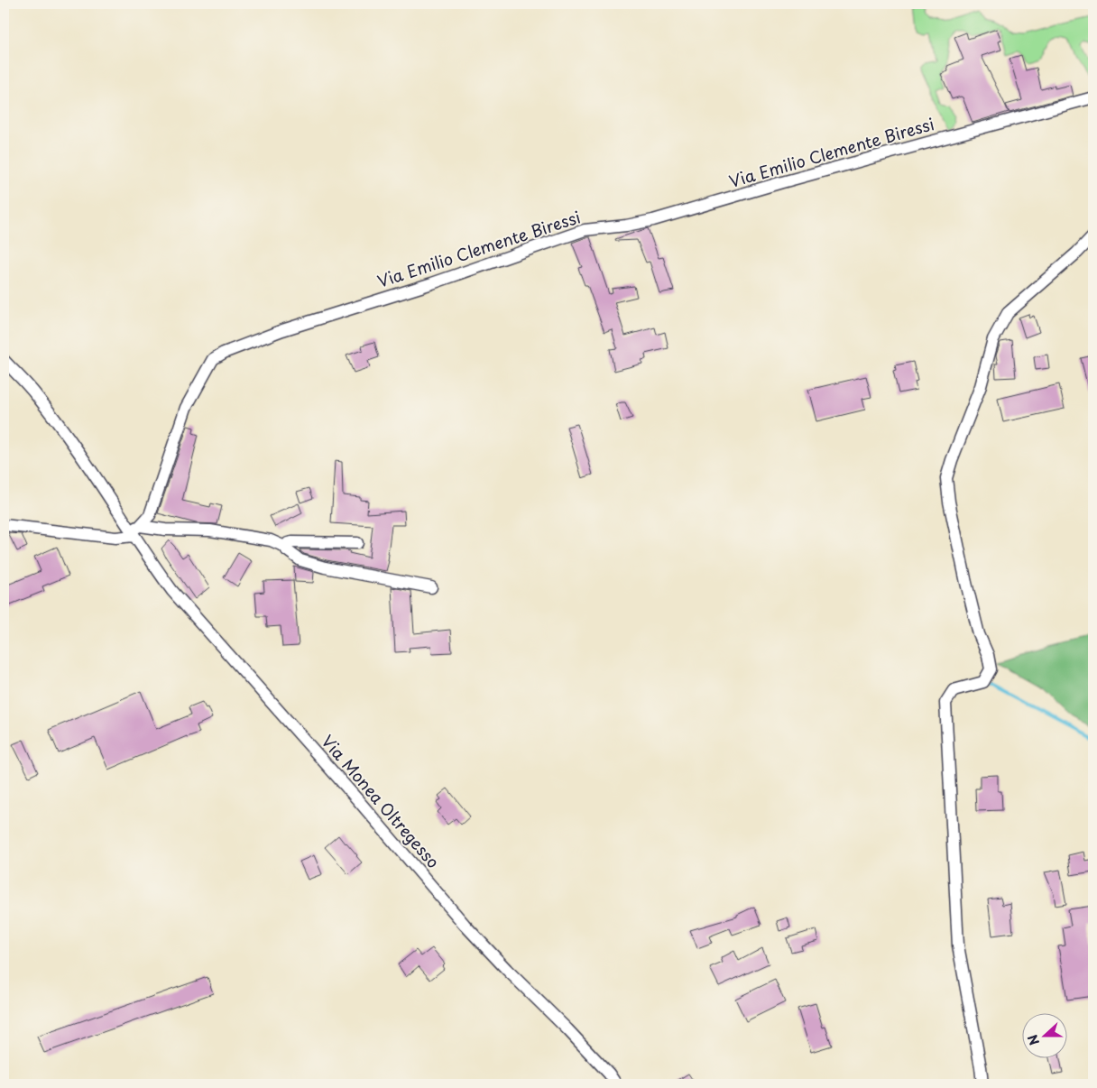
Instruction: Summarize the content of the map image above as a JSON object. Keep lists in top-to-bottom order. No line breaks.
{"streets":{"street":["Via Emilio Clemente Biressi","Via Monea Oltregesso"]},"crossings":[["Via Emilio Clemente Biressi","Via Monea Oltregesso"]],"north":"left"}
